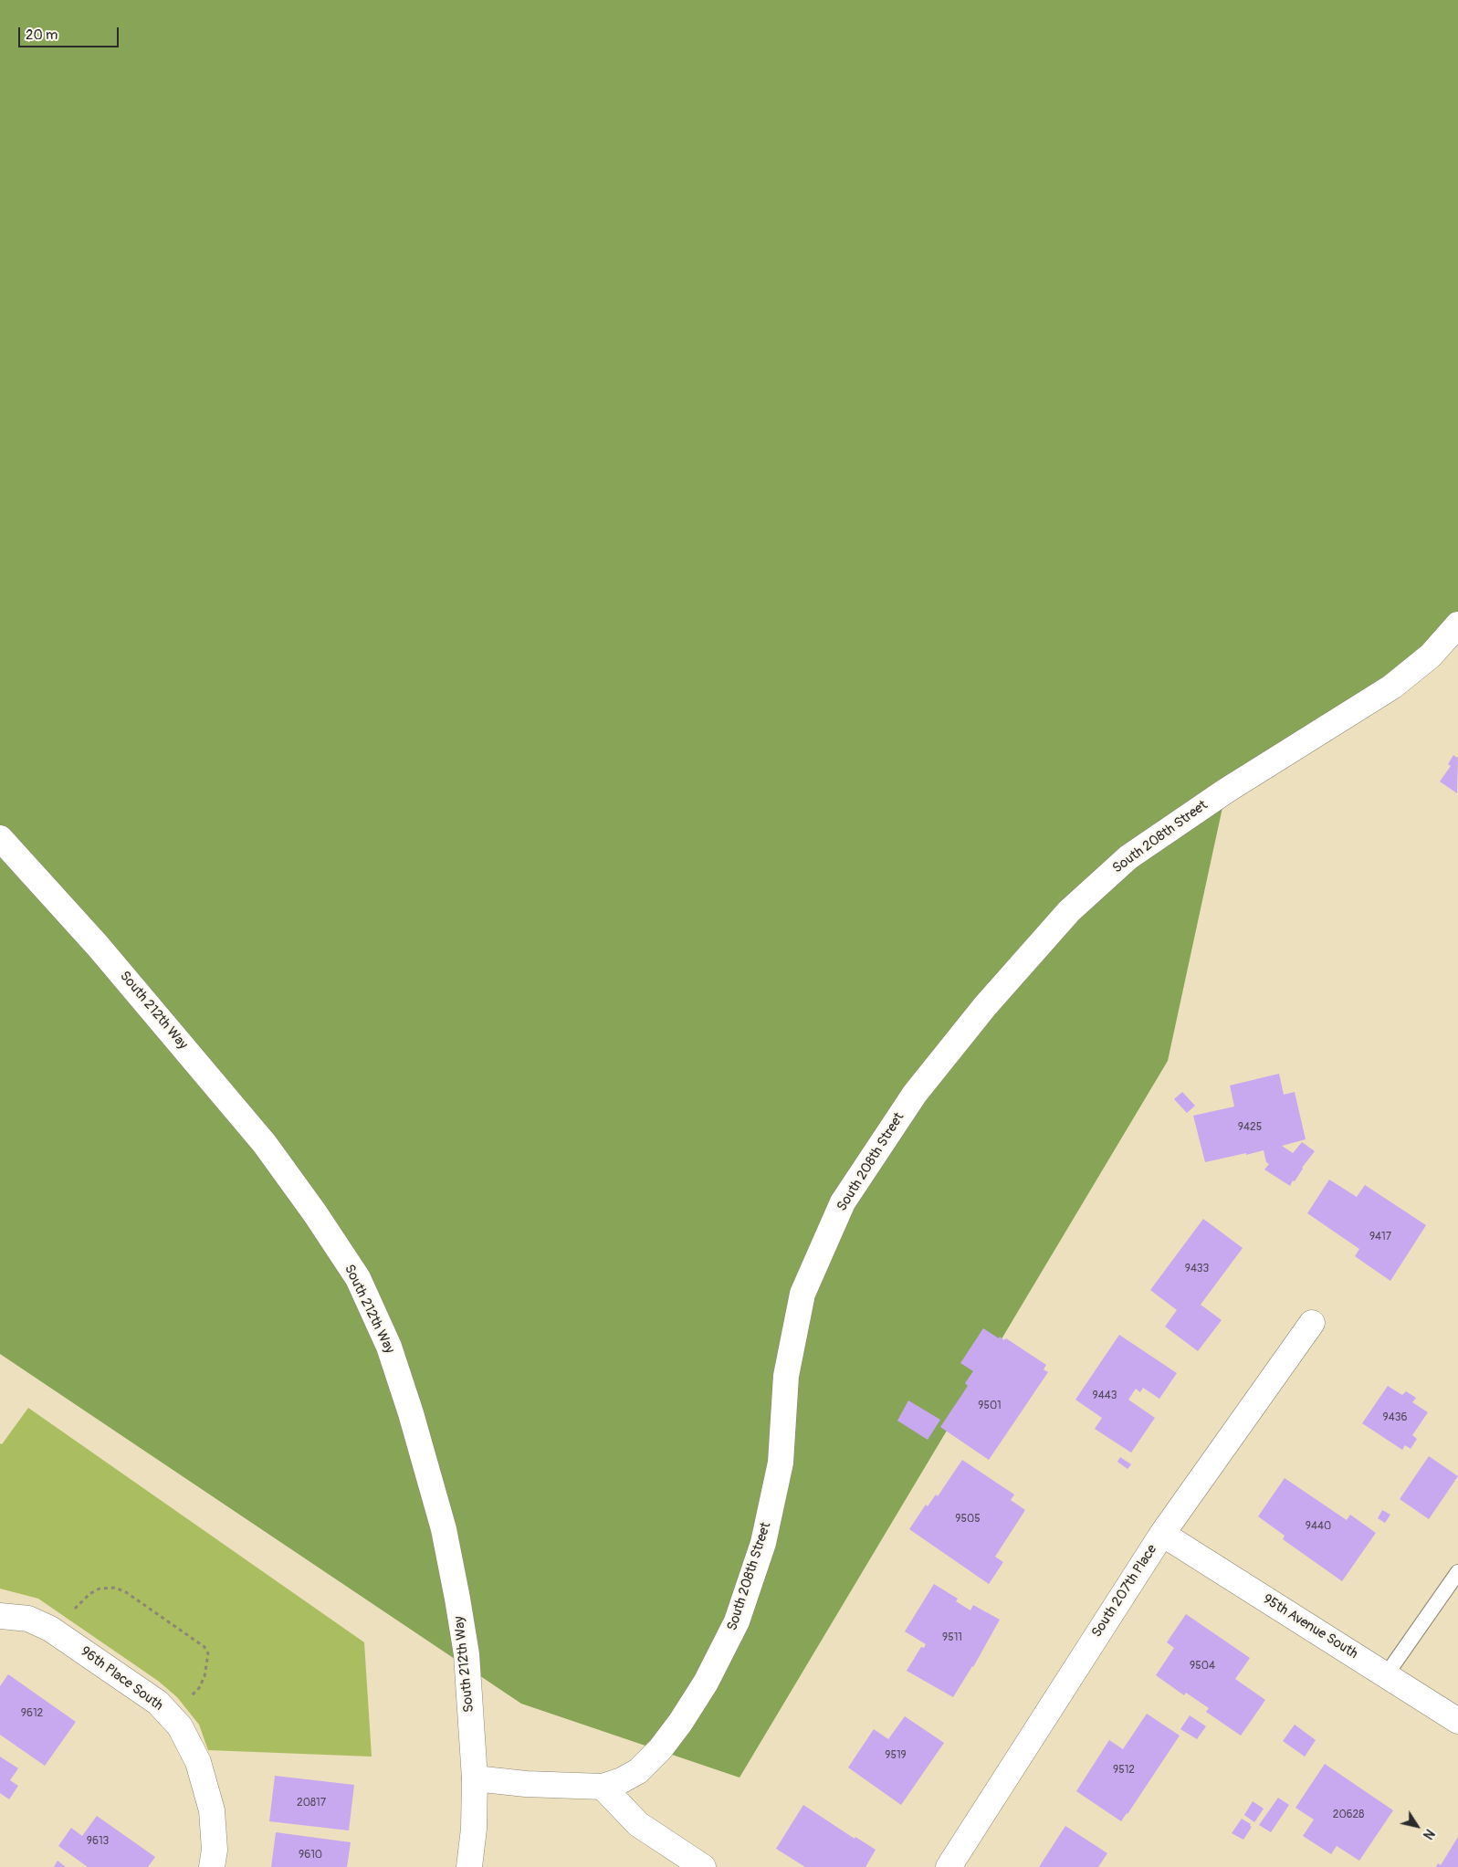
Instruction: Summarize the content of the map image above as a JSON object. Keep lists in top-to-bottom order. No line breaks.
{"streets":{"street":["South 208th Street","South 212th Way","South 207th Place","95th Avenue South","96th Place South"]},"crossings":[["South 208th Street","South 212th Way"],["South 207th Place","95th Avenue South"]],"house_numbers":["9425","9417","9433","9443","9501","9436","9505","9440","9511","9504","9612","9519","9512","20817","20628","9613","9610"],"scale_bar":"20 m","north":"bottom right"}
